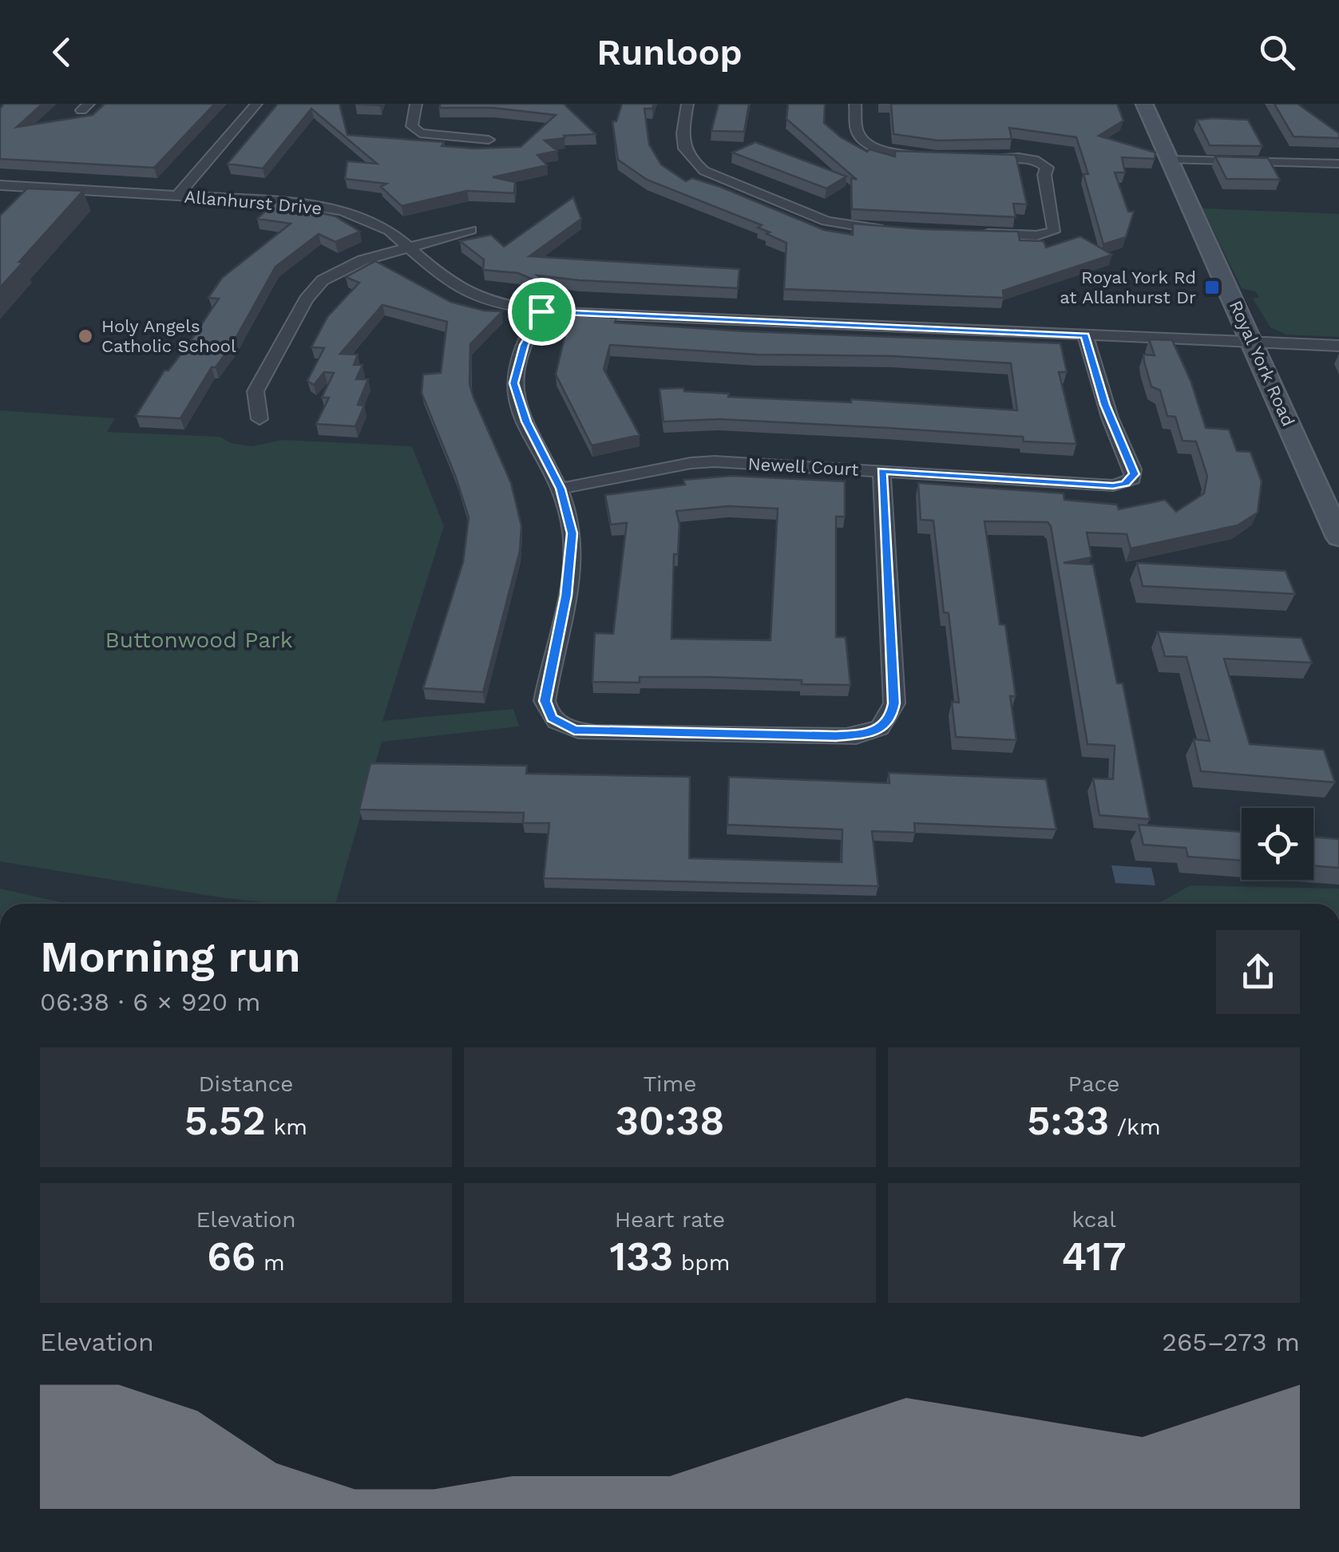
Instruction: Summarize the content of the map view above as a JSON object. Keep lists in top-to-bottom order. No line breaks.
{"streets":{"main road":["Royal York Road"],"street":["Allanhurst Drive","Newell Court"]},"crossings":[["Allanhurst Drive","Royal York Road"],["Allanhurst Drive","Newell Court"]],"parks":["Buttonwood Park"],"places":{"transit":["Royal York Rd at Allanhurst Dr"],"other":["Holy Angels Catholic School"]},"page":{"header":"Runloop","heading":["Morning run","06:38 · 6 × 920 m"],"stats":[["Distance","5.52 km"],["Time","30:38"],["Pace","5:33 /km"],["Elevation","66 m"],["Heart rate","133 bpm"],["kcal","417"]],"chart":["Elevation","265–273 m"]}}
